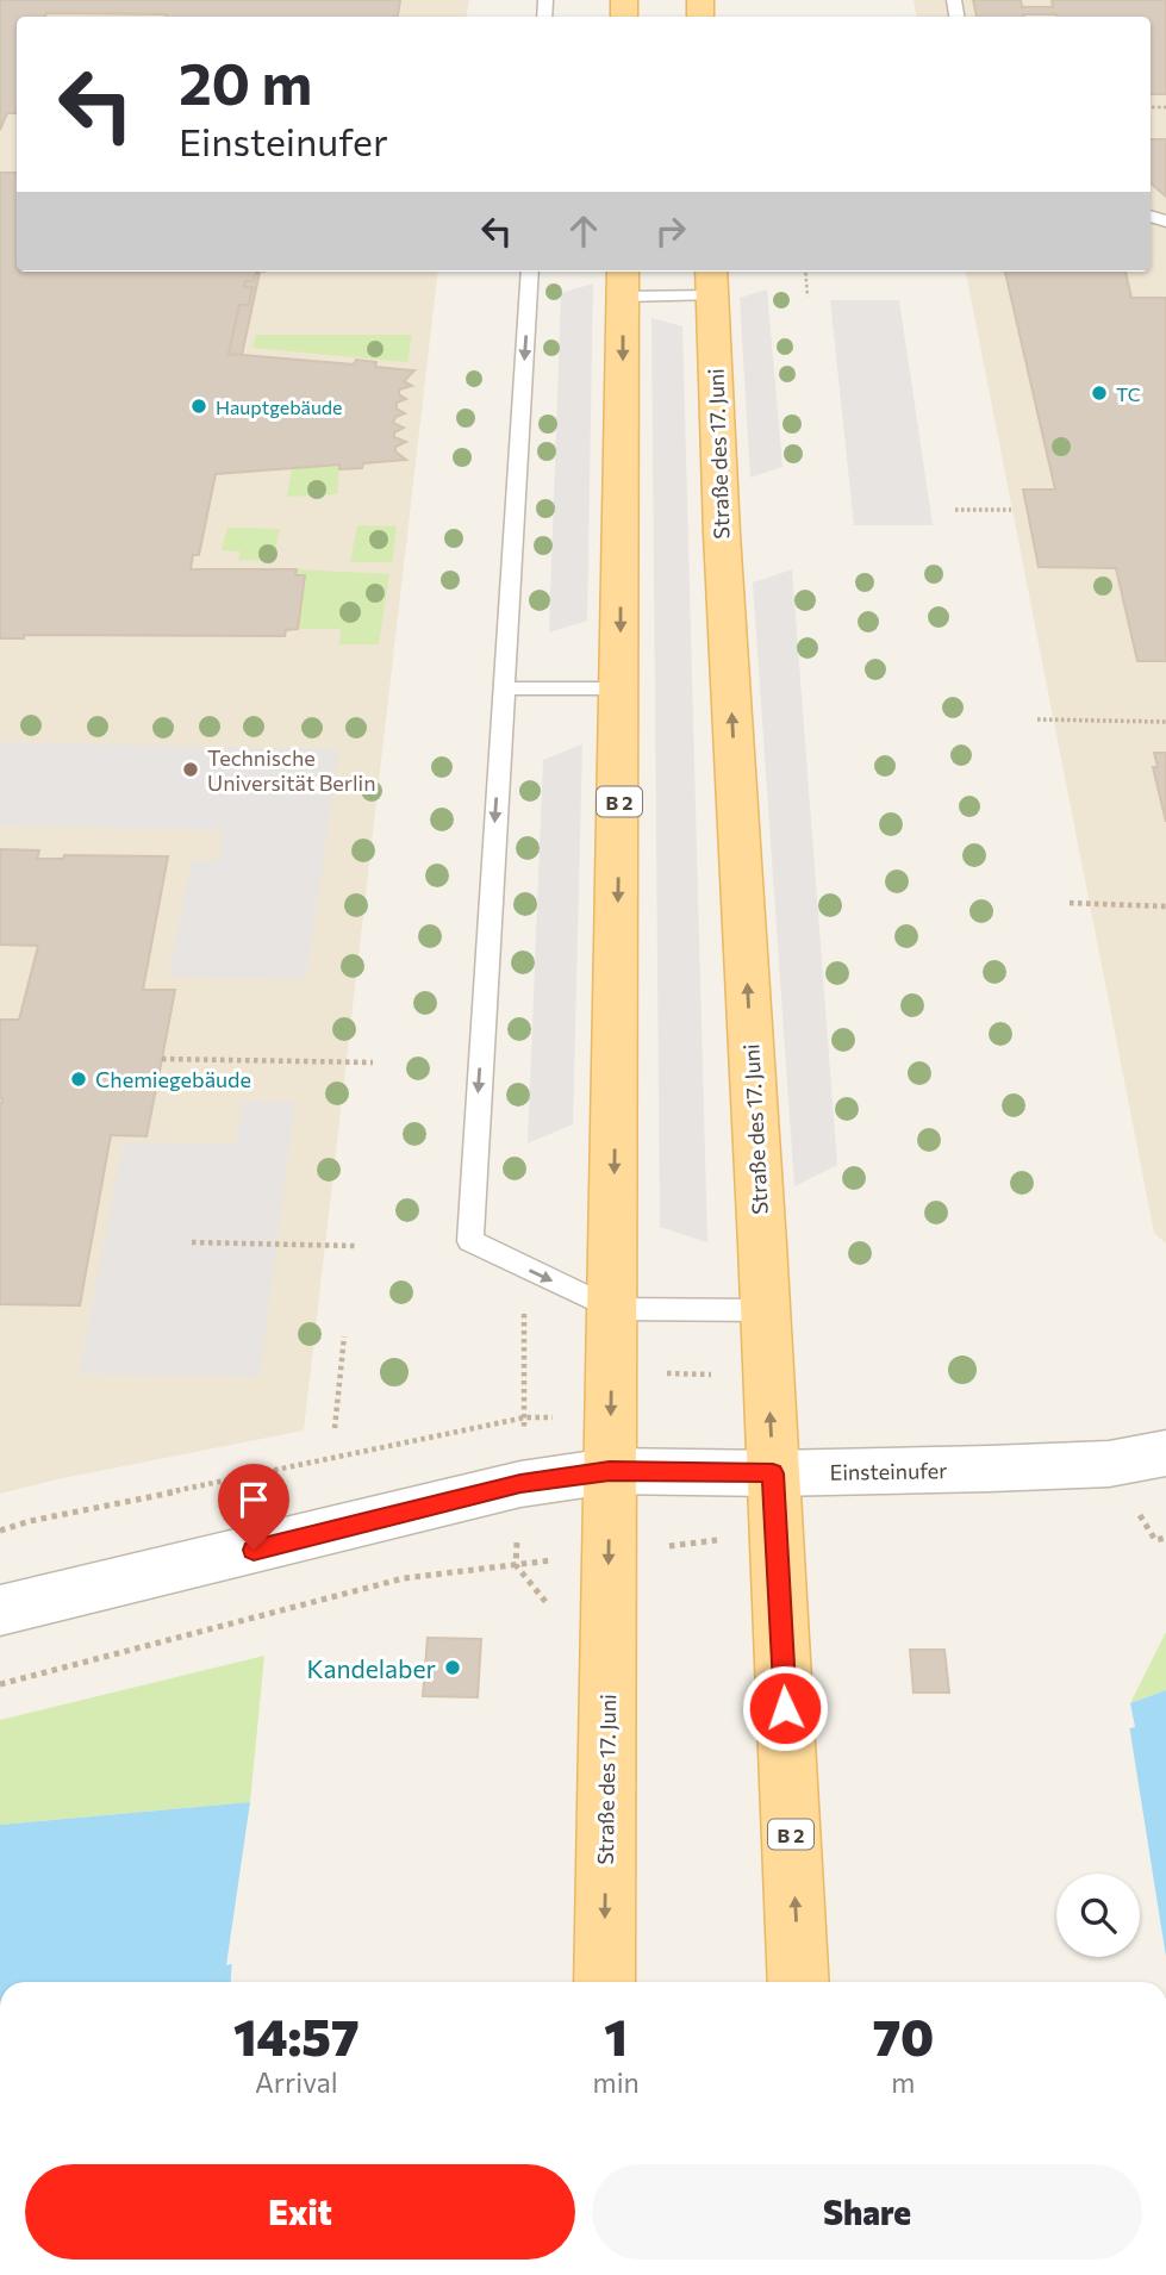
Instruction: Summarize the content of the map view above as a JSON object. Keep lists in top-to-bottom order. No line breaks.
{"streets":{"main road":["Straße des 17. Juni","B 2"],"street":["Einsteinufer"]},"crossings":[["Straße des 17. Juni","Einsteinufer"]],"places":["TC","Hauptgebäude","Technische Universität Berlin","Chemiegebäude","Kandelaber"],"page":{"turn":["20 m","Einsteinufer"],"eta":["14:57","Arrival","1","min","70","m"],"buttons":["Exit","Share"]}}
